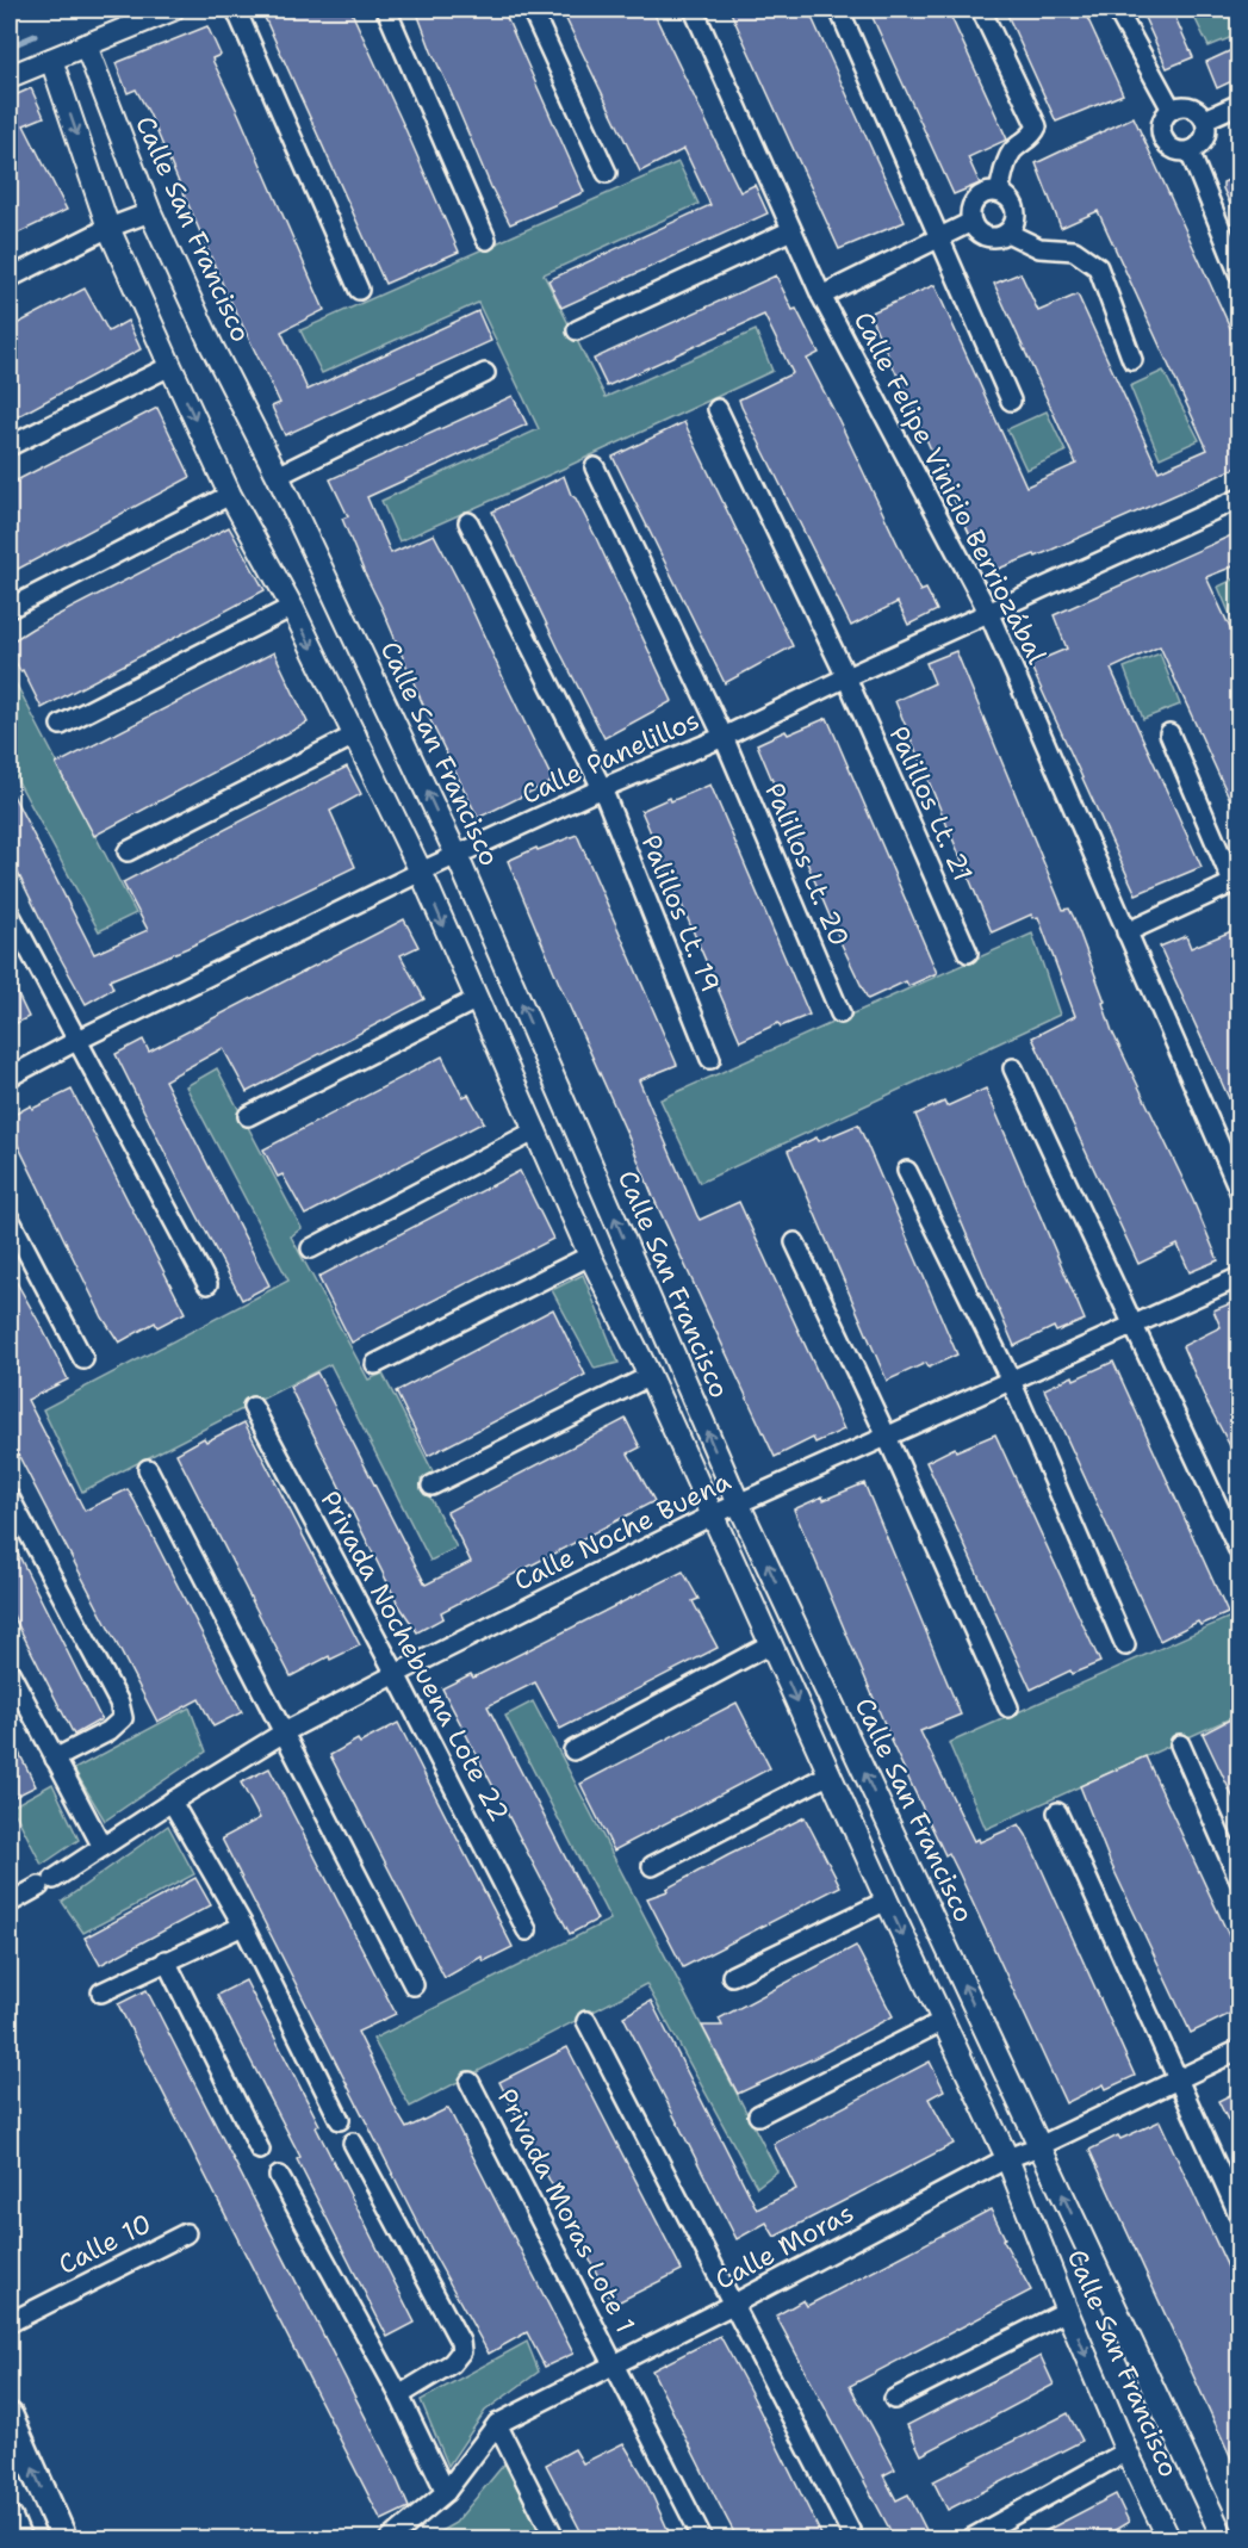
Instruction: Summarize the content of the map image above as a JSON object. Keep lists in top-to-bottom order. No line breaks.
{"streets":{"street":["Calle San Francisco","Calle Felipe Vinicio Berriozábal","Calle Panelillos","Palillos Lt. 21","Palillos Lt. 20","Palillos Lt. 19","Calle Noche Buena","Privada Nochebuena Lote 22","Privada Moras Lote 1","Calle 10","Calle Moras"]},"crossings":[["Calle San Francisco","Calle Panelillos"],["Calle San Francisco","Calle Noche Buena"],["Calle San Francisco","Calle Moras"],["Calle Felipe Vinicio Berriozábal","Calle Panelillos"],["Calle Panelillos","Palillos Lt. 21"],["Calle Panelillos","Palillos Lt. 20"],["Calle Panelillos","Palillos Lt. 19"],["Calle Noche Buena","Privada Nochebuena Lote 22"],["Privada Moras Lote 1","Calle Moras"]]}
